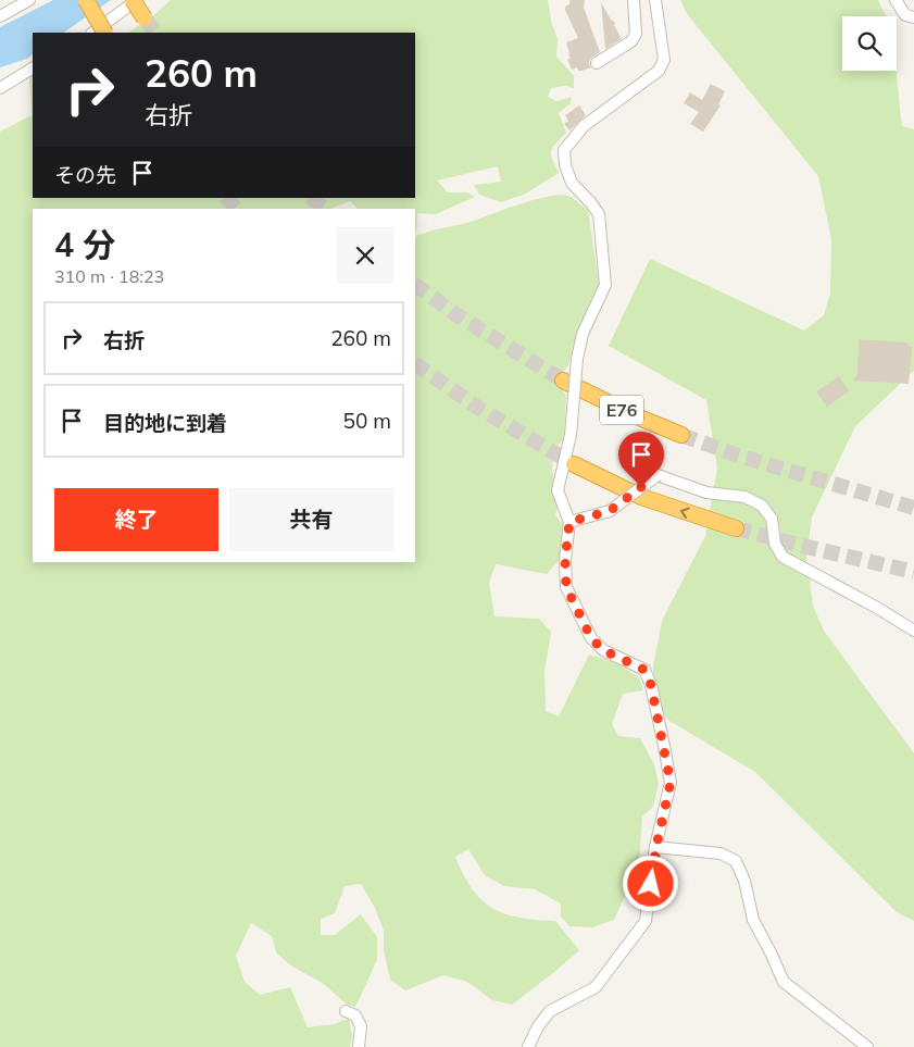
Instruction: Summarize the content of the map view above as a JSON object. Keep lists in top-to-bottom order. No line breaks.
{"streets":{"highway":["E76"]},"page":{"turn":["260 m","右折"],"then":"その先","heading":["4 分","310 m · 18:23"],"list":[{"name":"右折","value":"260 m"},{"name":"目的地に到着","value":"50 m"}],"buttons":["終了","共有"]}}
